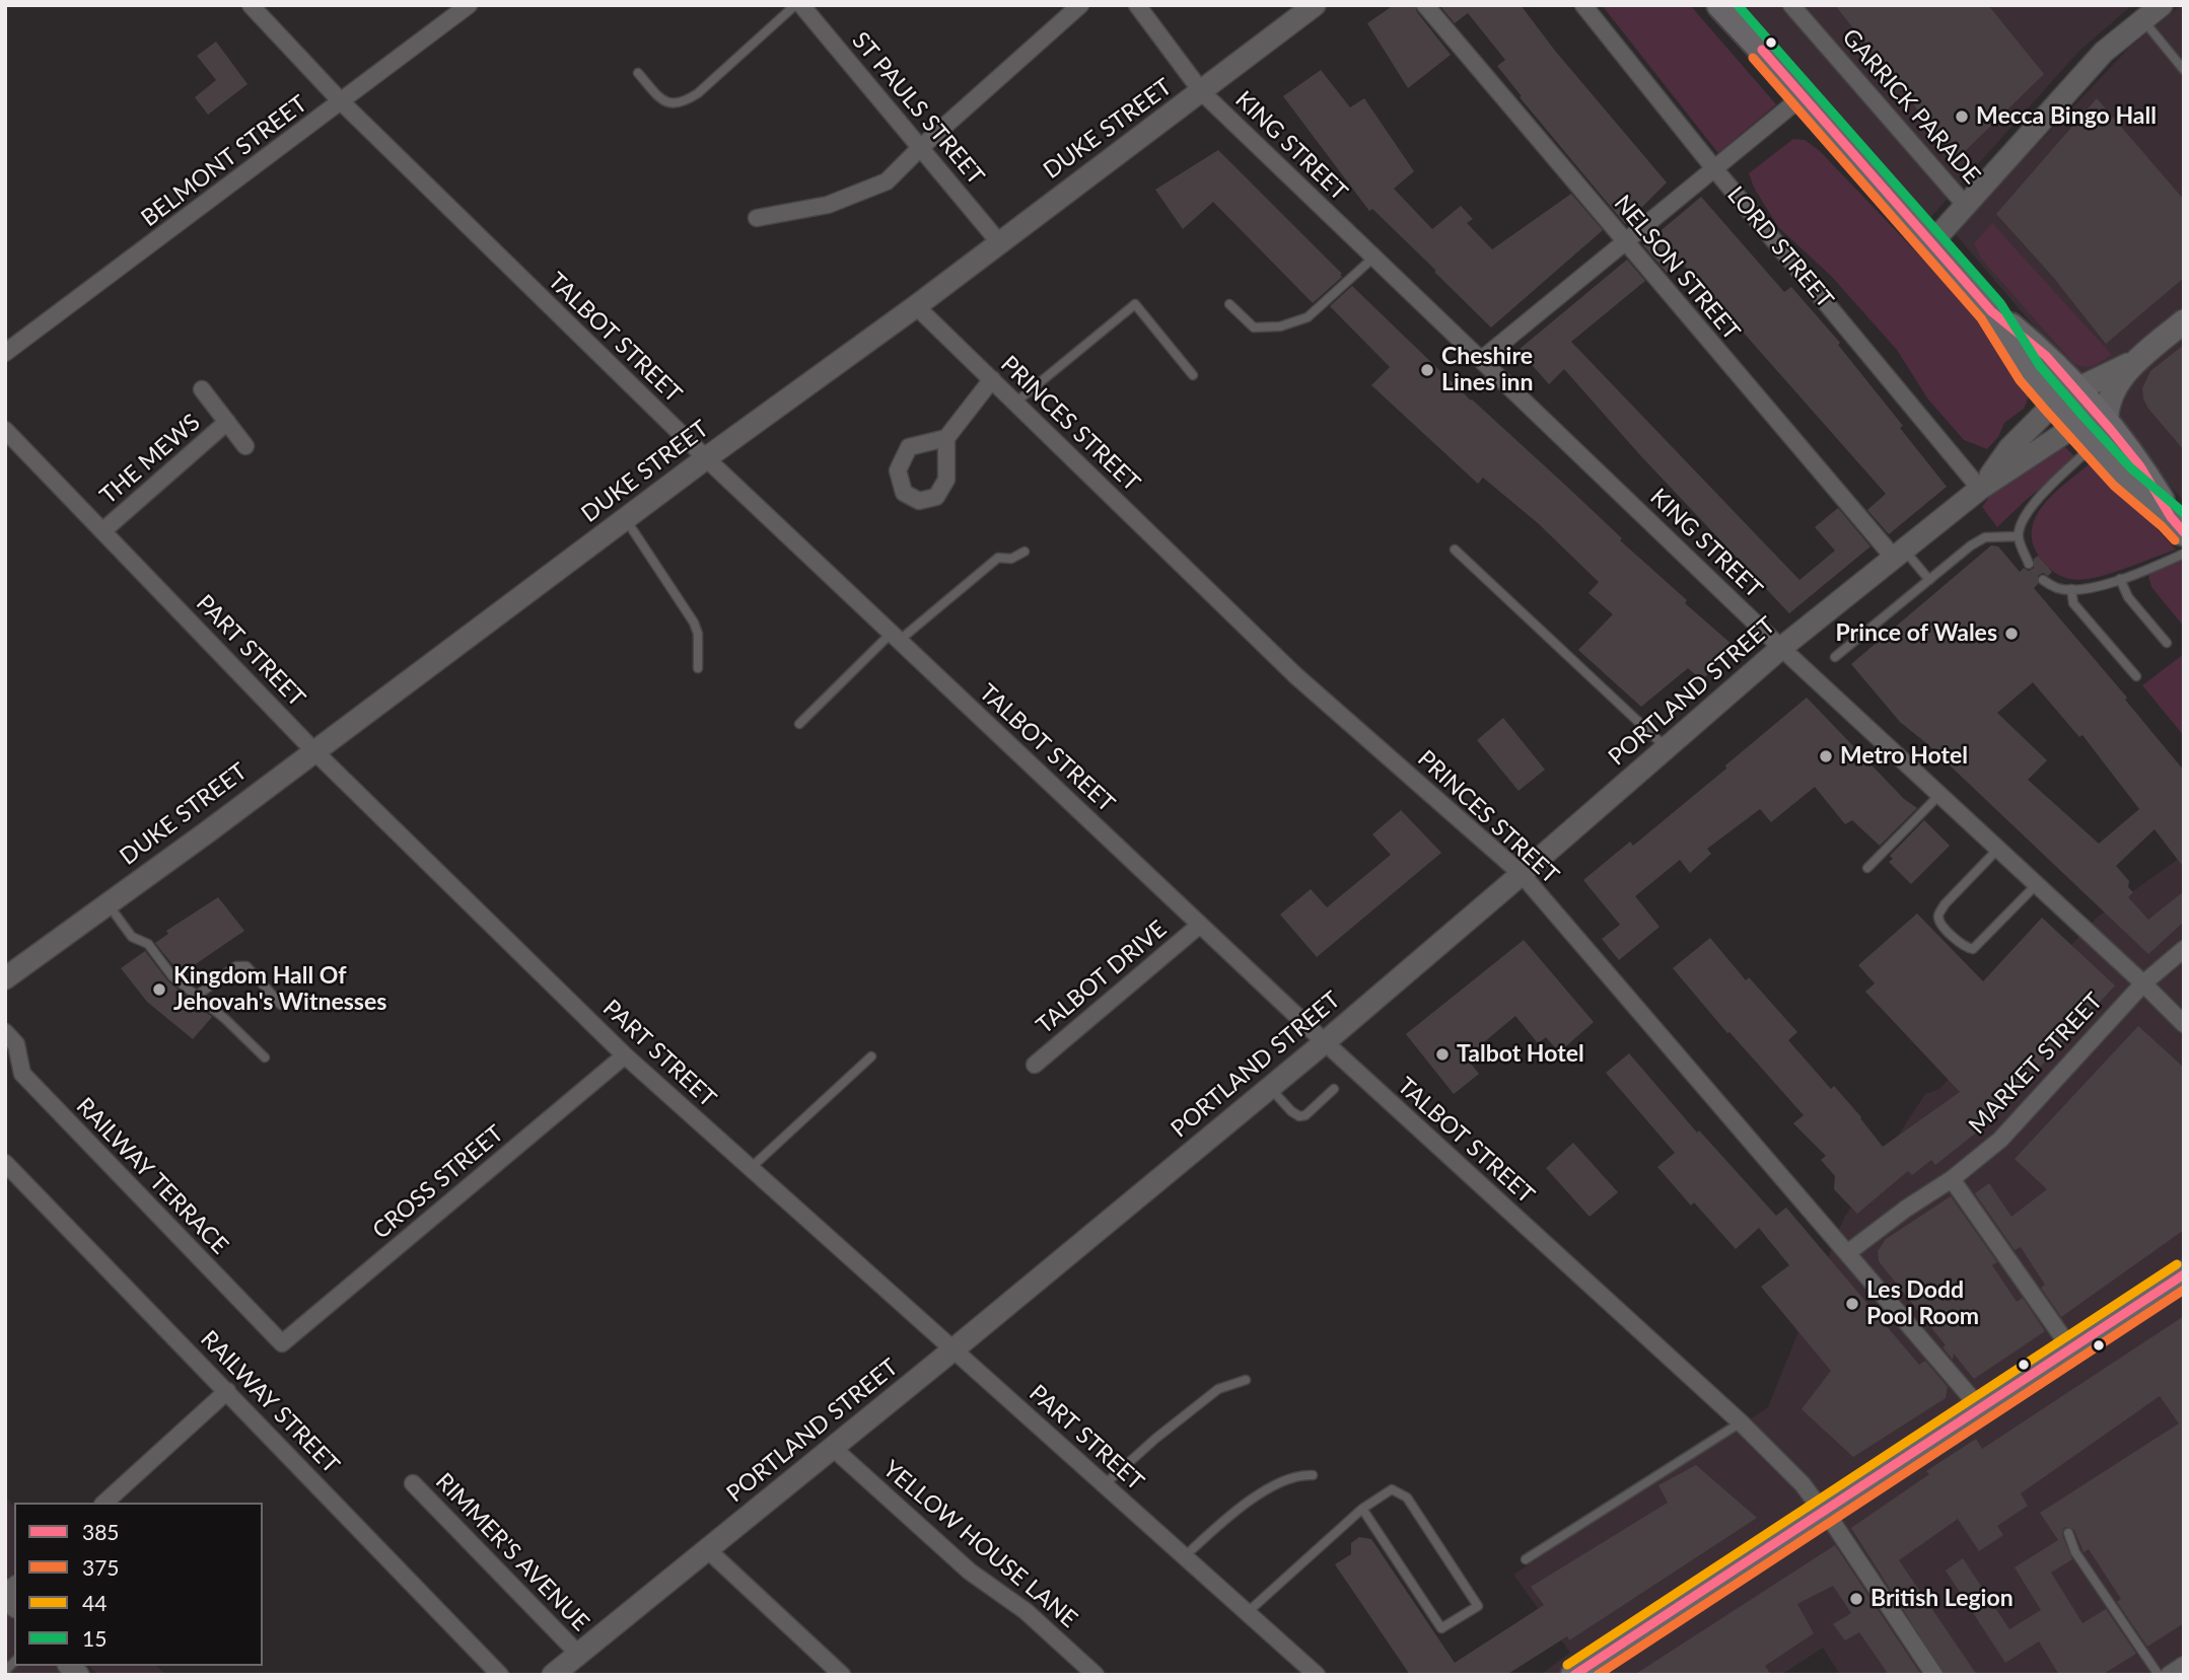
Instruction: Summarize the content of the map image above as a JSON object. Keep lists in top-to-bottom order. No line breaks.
{"streets":{"street":["GARRICK PARADE","ST PAULS STREET","DUKE STREET","KING STREET","BELMONT STREET","LORD STREET","NELSON STREET","TALBOT STREET","PRINCES STREET","THE MEWS","PART STREET","PORTLAND STREET","TALBOT DRIVE","MARKET STREET","RAILWAY TERRACE","CROSS STREET","RAILWAY STREET","YELLOW HOUSE LANE","RIMMER'S AVENUE"]},"crossings":[["ST PAULS STREET","DUKE STREET"],["DUKE STREET","KING STREET"],["DUKE STREET","TALBOT STREET"],["DUKE STREET","PRINCES STREET"],["DUKE STREET","PART STREET"],["KING STREET","PORTLAND STREET"],["KING STREET","MARKET STREET"],["BELMONT STREET","TALBOT STREET"],["LORD STREET","PORTLAND STREET"],["NELSON STREET","PORTLAND STREET"],["TALBOT STREET","PORTLAND STREET"],["TALBOT STREET","TALBOT DRIVE"],["PRINCES STREET","PORTLAND STREET"],["PRINCES STREET","MARKET STREET"],["THE MEWS","PART STREET"],["PART STREET","PORTLAND STREET"],["PART STREET","CROSS STREET"],["PORTLAND STREET","YELLOW HOUSE LANE"],["PORTLAND STREET","RIMMER'S AVENUE"],["RAILWAY TERRACE","CROSS STREET"]],"places":["Mecca Bingo Hall","Cheshire Lines inn","Prince of Wales","Metro Hotel","Kingdom Hall Of Jehovah's Witnesses","Talbot Hotel","Les Dodd Pool Room","British Legion"],"lines":["transit line 15","transit line 385","transit line 375","transit line 44"],"legend":["385","375","44","15"]}
